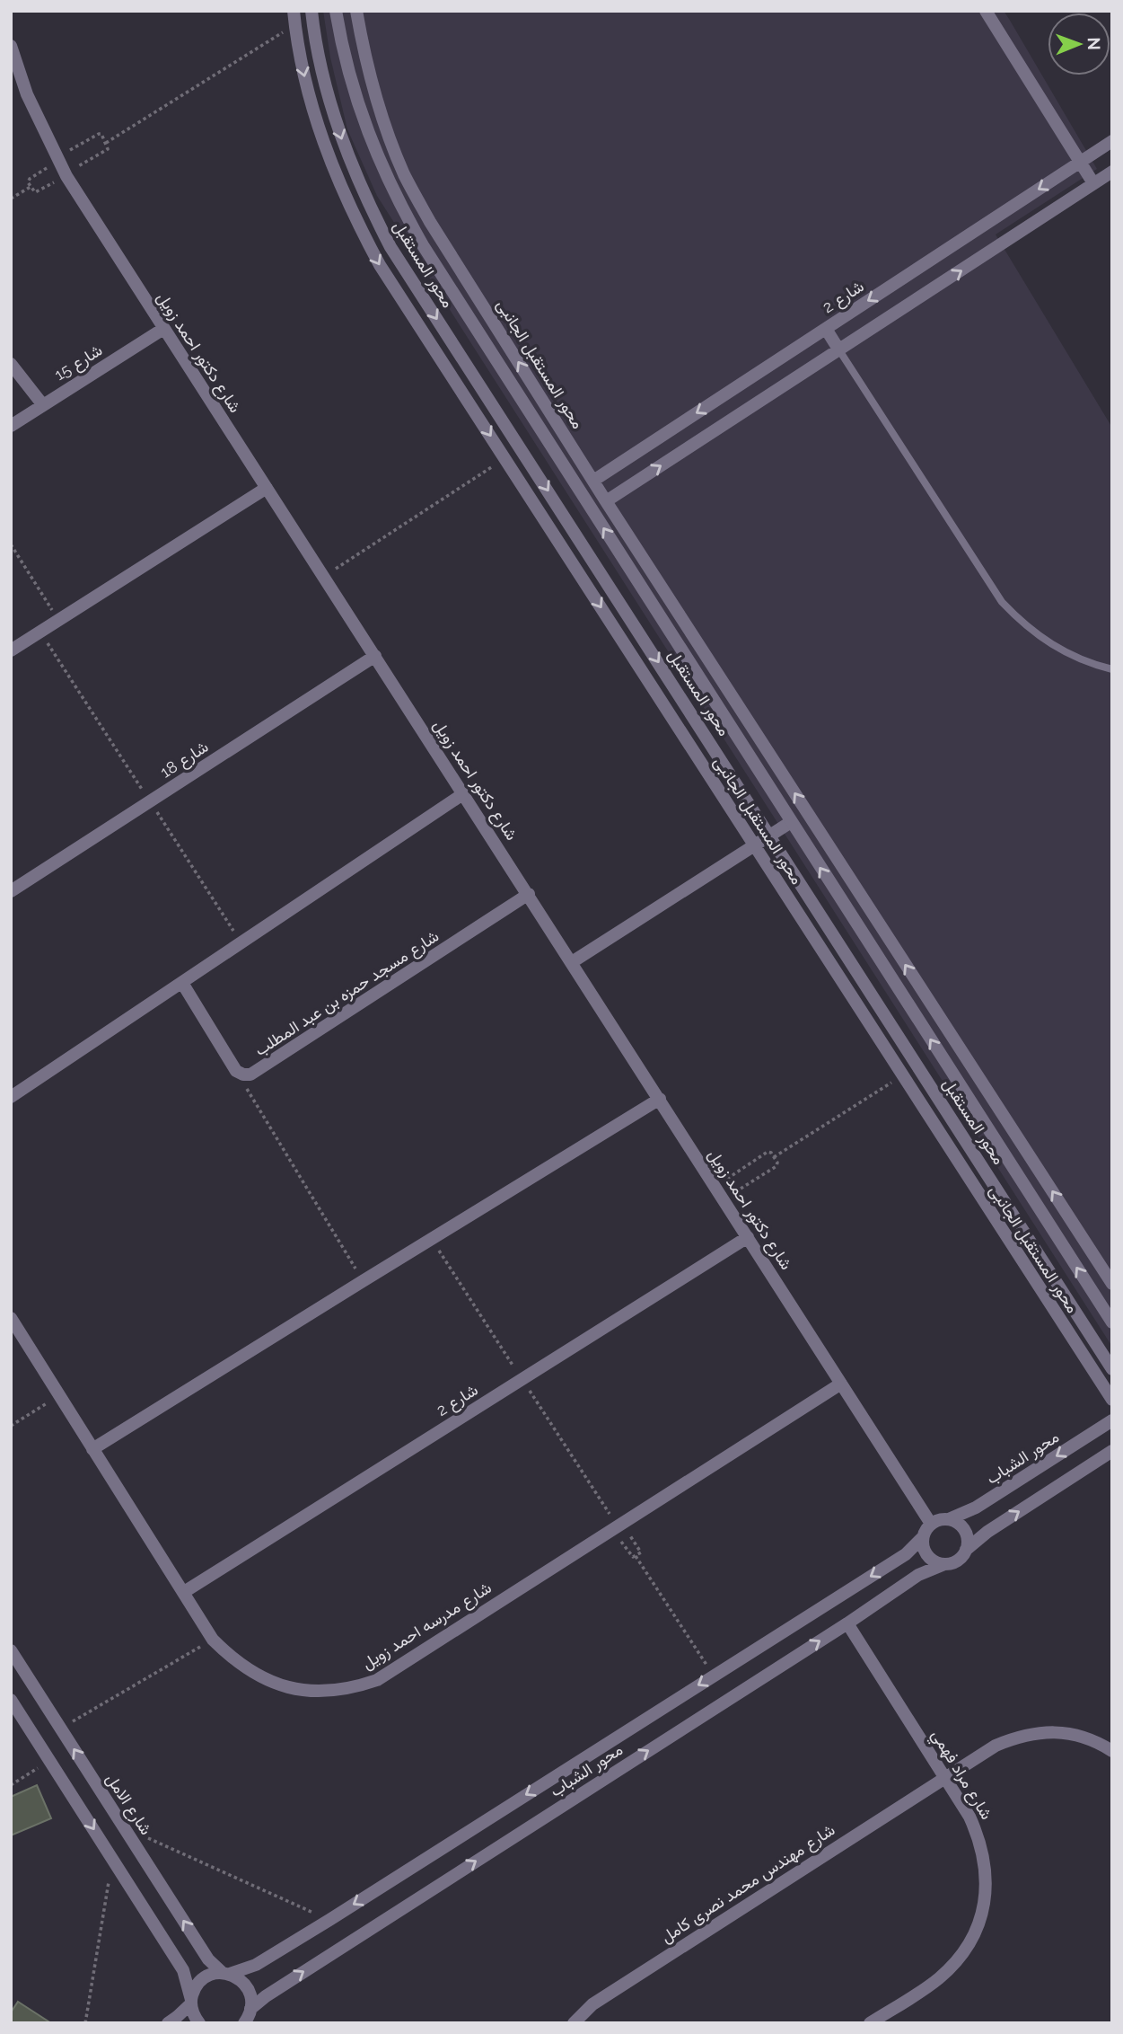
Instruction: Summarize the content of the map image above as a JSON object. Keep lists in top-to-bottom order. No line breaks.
{"streets":{"street":["محور المستقبل","شارع 2","شارع دكتور احمد زويل","شارع 15","محور المستقبل الجانبى","شارع 18","شارع مسجد حمزه بن عبد المطلب","محور الشباب","شارع مدرسه احمد زويل","شارع مراد فهمي","شارع الامل","شارع مهندس محمد نصرى كامل"]},"crossings":[["شارع 2","شارع دكتور احمد زويل"],["شارع 2","محور المستقبل الجانبى"],["شارع 2","شارع مدرسه احمد زويل"],["شارع دكتور احمد زويل","شارع 15"],["شارع دكتور احمد زويل","شارع 18"],["شارع دكتور احمد زويل","شارع مسجد حمزه بن عبد المطلب"],["شارع دكتور احمد زويل","محور الشباب"],["شارع دكتور احمد زويل","شارع مدرسه احمد زويل"],["محور الشباب","شارع مراد فهمي"],["محور الشباب","شارع الامل"],["شارع مراد فهمي","شارع مهندس محمد نصرى كامل"]],"north":"right"}
